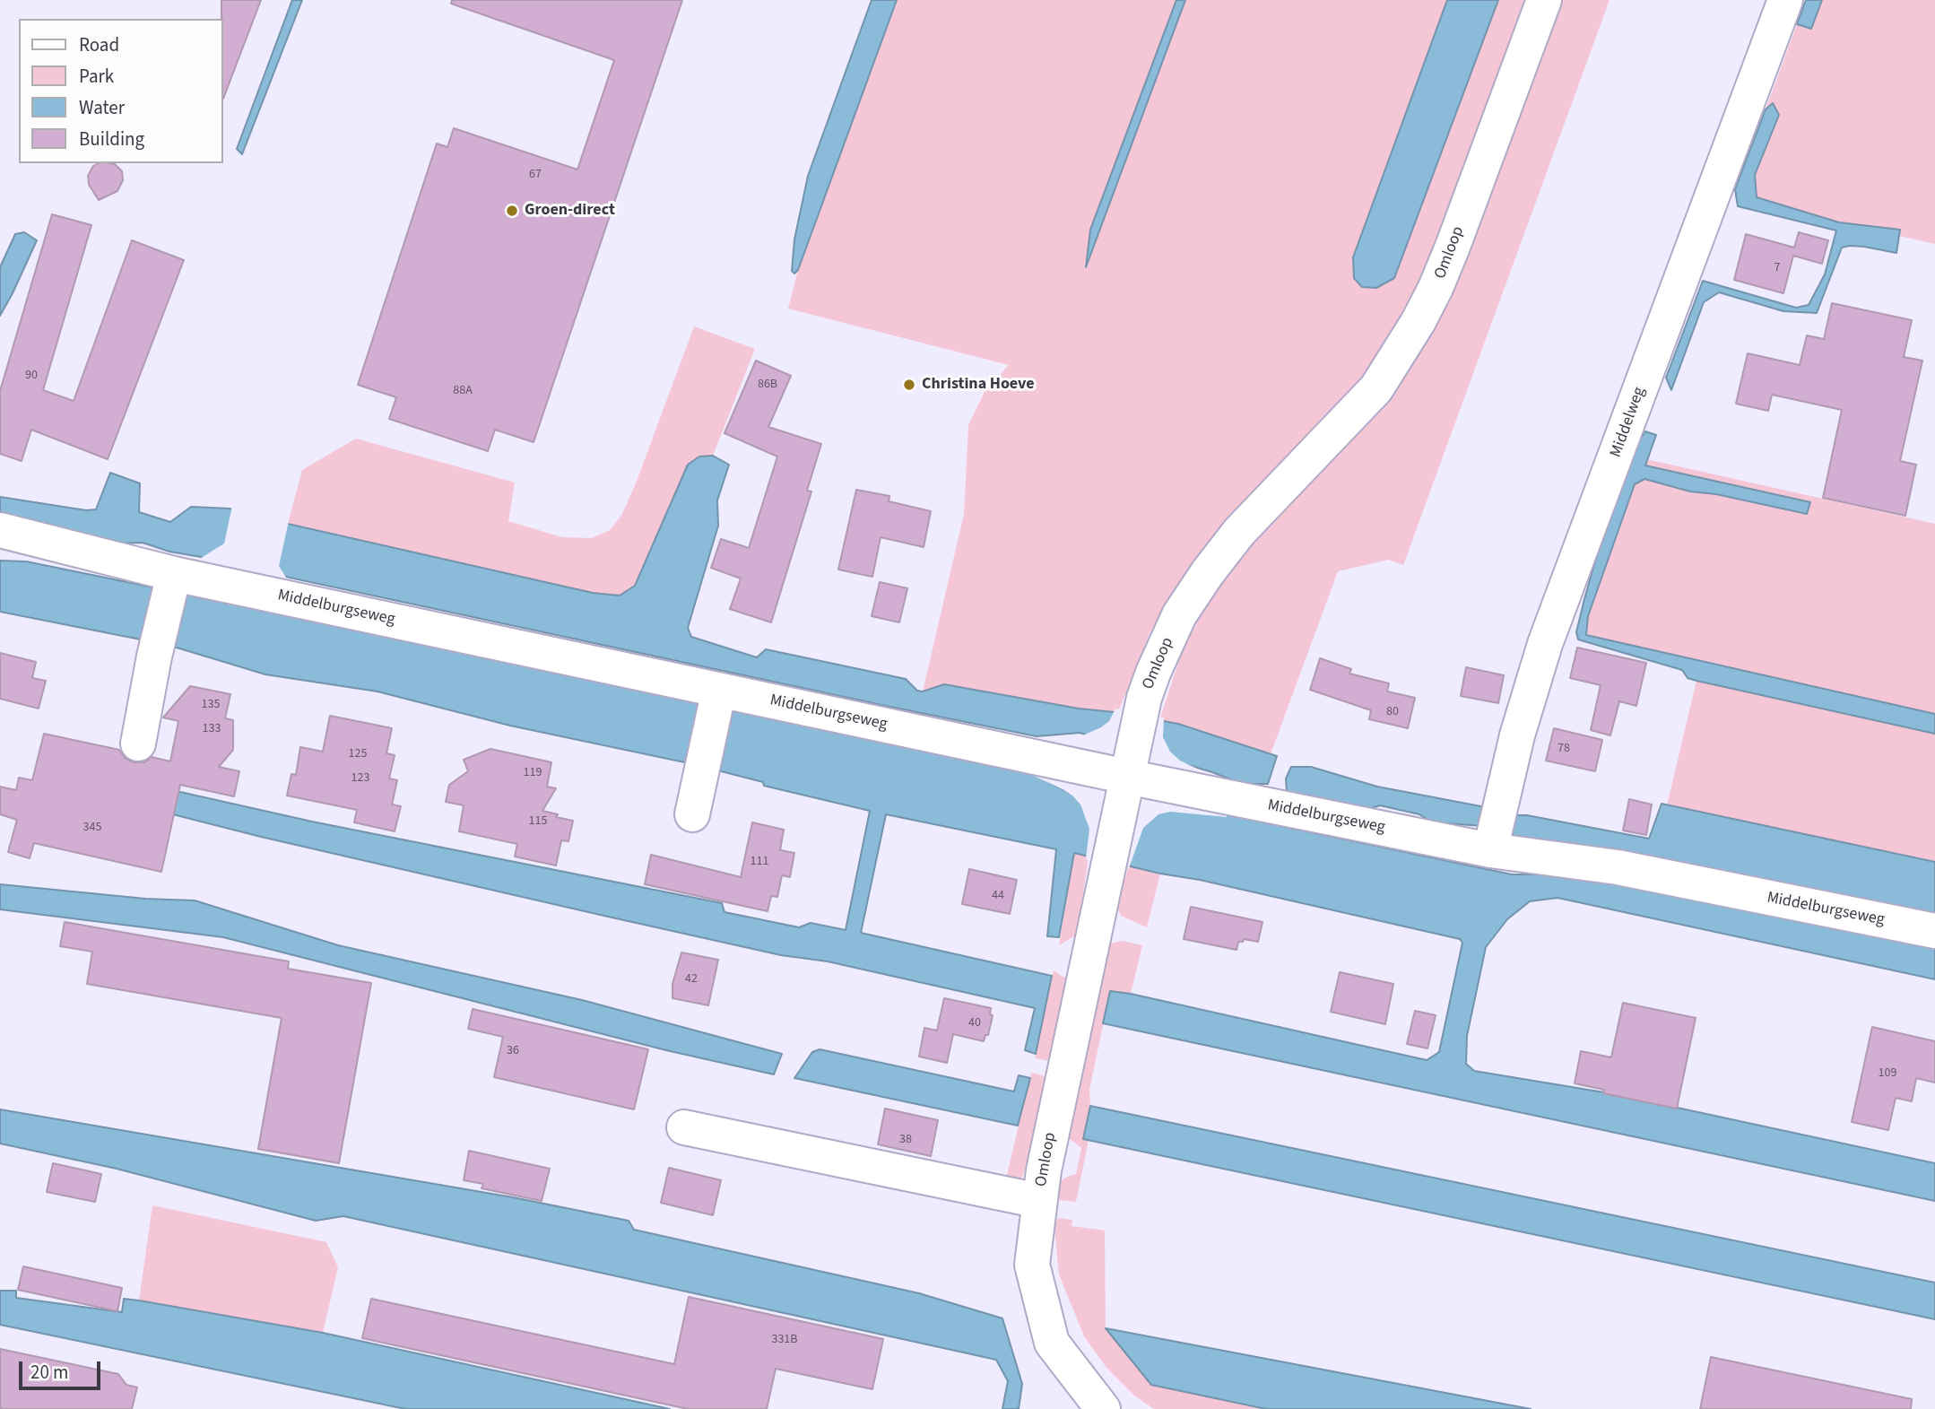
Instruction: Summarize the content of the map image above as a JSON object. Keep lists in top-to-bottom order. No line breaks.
{"streets":{"street":["Omloop","Middelweg","Middelburgseweg"]},"crossings":[["Omloop","Middelburgseweg"],["Middelweg","Middelburgseweg"]],"places":["Groen-direct","Christina Hoeve"],"house_numbers":["67","7","90","86B","88A","135","80","133","78","125","119","123","115","345","111","44","42","40","36","109","38","331B"],"legend":["Road","Park","Water","Building"],"scale_bar":"20 m"}
